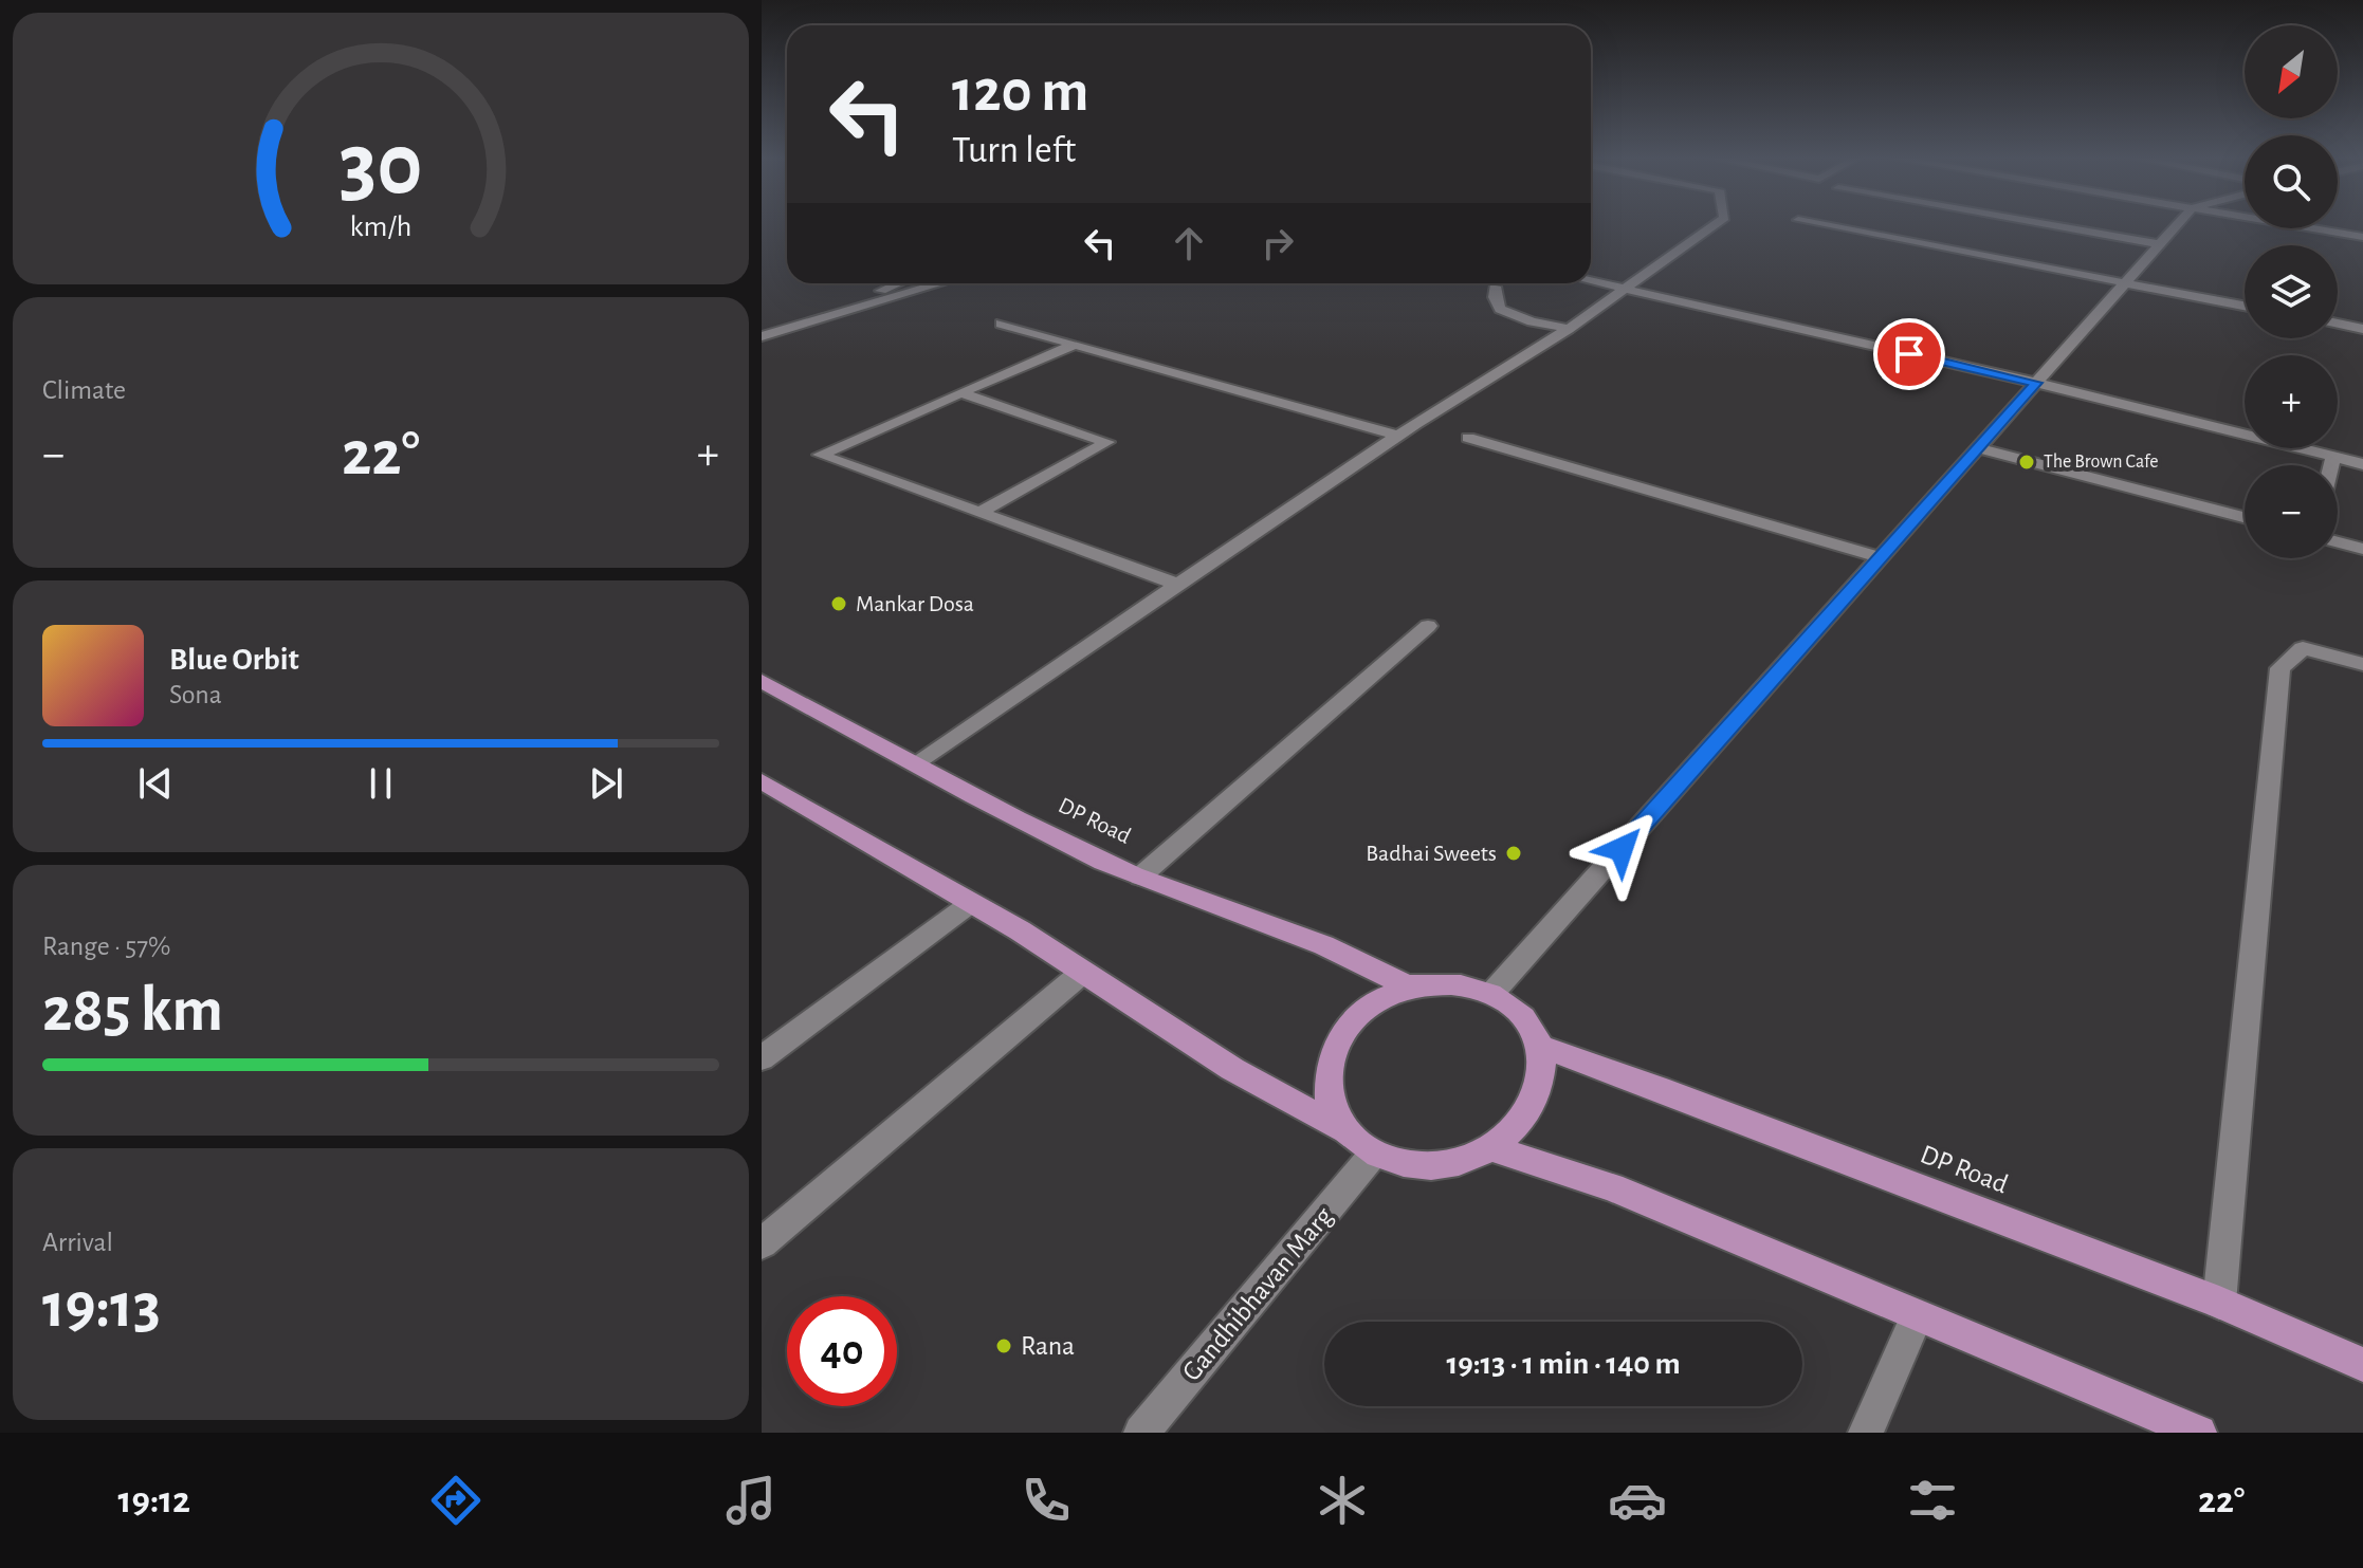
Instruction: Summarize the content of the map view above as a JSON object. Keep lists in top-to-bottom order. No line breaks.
{"streets":{"main road":["DP Road"],"street":["Gandhibhavan Marg"]},"crossings":[["DP Road","Gandhibhavan Marg"]],"places":["The Brown Cafe","Mankar Dosa","Badhai Sweets","Rana"],"north":"bottom left","page":{"map_buttons":["+","−"],"turn":["120 m","Turn left"],"tile":["Climate",["Range · 57%","285 km"],["Arrival","19:13"]],"heat":["−","22°","+"],"song":["Blue Orbit","Sona"],"limit":"40","trip":"19:13 · 1 min · 140 m","tabs":["19:12","22°"],"gauge":["30","km/h"]}}
